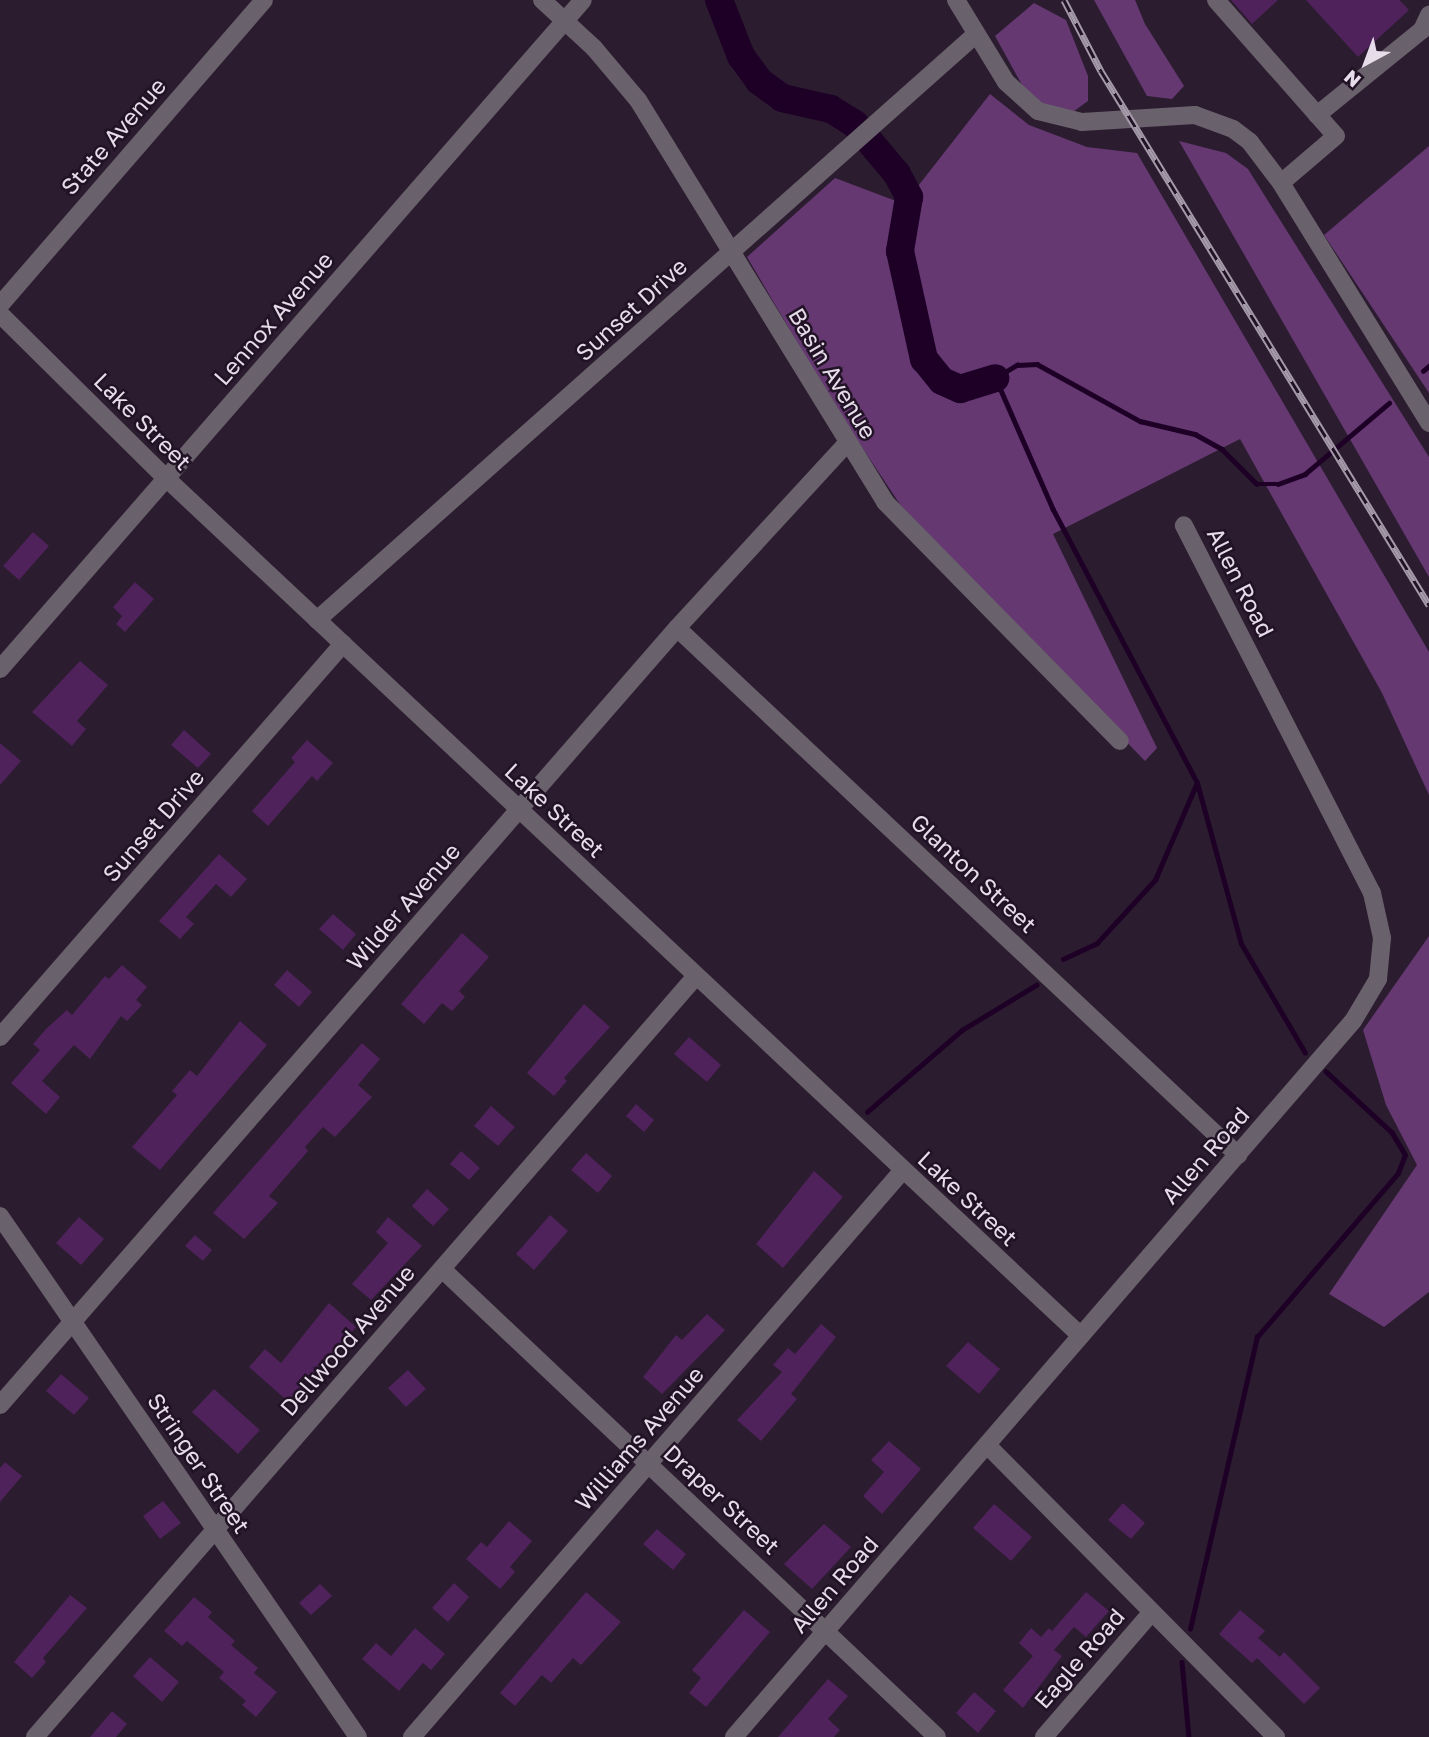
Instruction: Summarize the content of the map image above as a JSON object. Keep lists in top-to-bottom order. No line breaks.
{"streets":{"street":["State Avenue","Sunset Drive","Lennox Avenue","Basin Avenue","Lake Street","Allen Road","Glanton Street","Wilder Avenue","Dellwood Avenue","Williams Avenue","Stringer Street","Draper Street","Eagle Road"]},"crossings":[["Sunset Drive","Basin Avenue"],["Sunset Drive","Lake Street"],["Lennox Avenue","Basin Avenue"],["Lennox Avenue","Lake Street"],["Basin Avenue","Wilder Avenue"],["Lake Street","Allen Road"],["Lake Street","Wilder Avenue"],["Lake Street","Dellwood Avenue"],["Lake Street","Williams Avenue"],["Allen Road","Glanton Street"],["Allen Road","Draper Street"],["Glanton Street","Wilder Avenue"],["Wilder Avenue","Stringer Street"],["Dellwood Avenue","Stringer Street"],["Dellwood Avenue","Draper Street"],["Williams Avenue","Draper Street"]],"north":"bottom left"}
